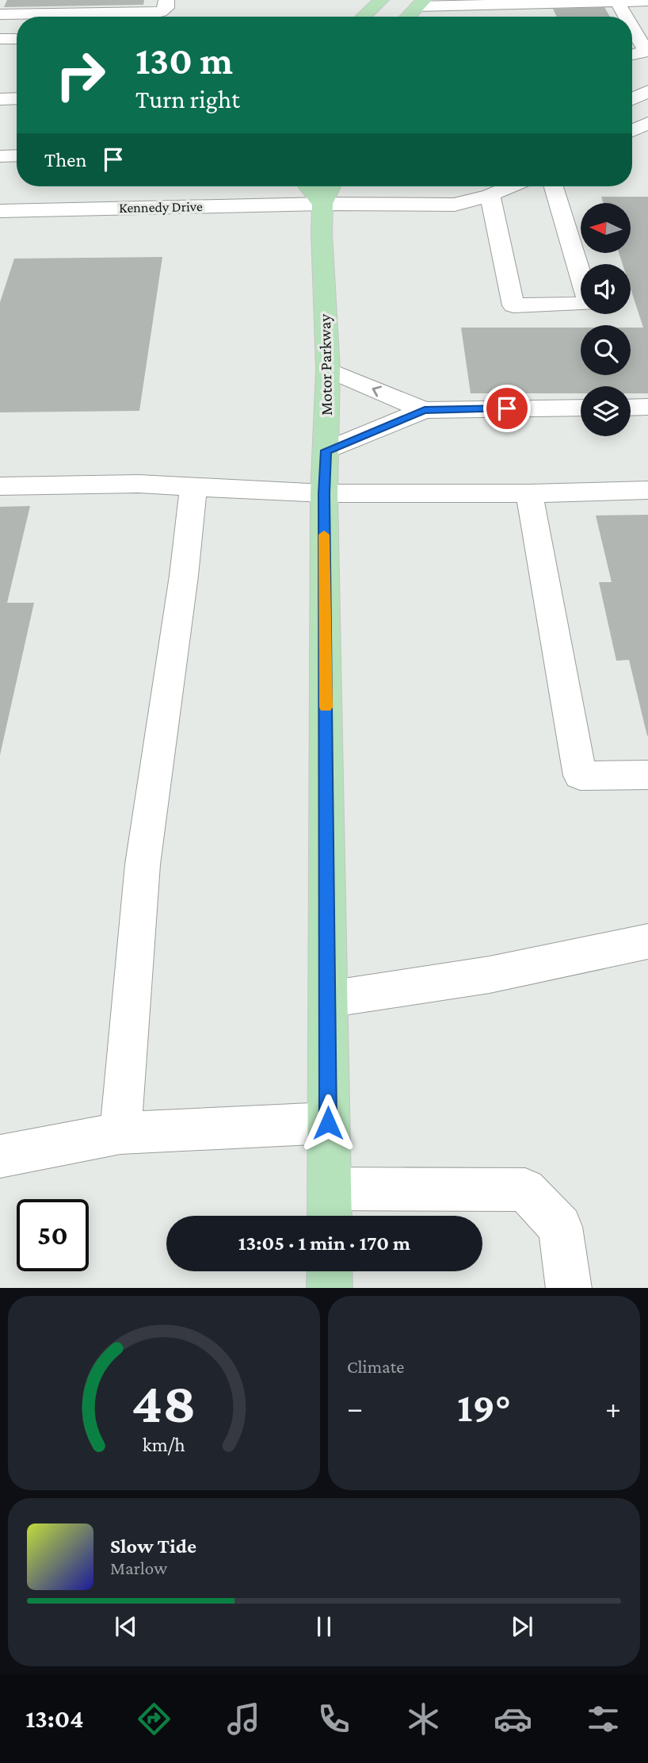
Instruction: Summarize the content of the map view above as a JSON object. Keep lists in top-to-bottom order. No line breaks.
{"streets":{"main road":["Motor Parkway"],"street":["Kennedy Drive"]},"crossings":[["Kennedy Drive","Motor Parkway"]],"north":"left","page":{"turn":["130 m","Turn right"],"then":"Then","limit":"50","trip":"13:05 · 1 min · 170 m","tile":"Climate","heat":["−","19°","+"],"song":["Slow Tide","Marlow"],"tabs":"13:04","gauge":["48","km/h"]}}
